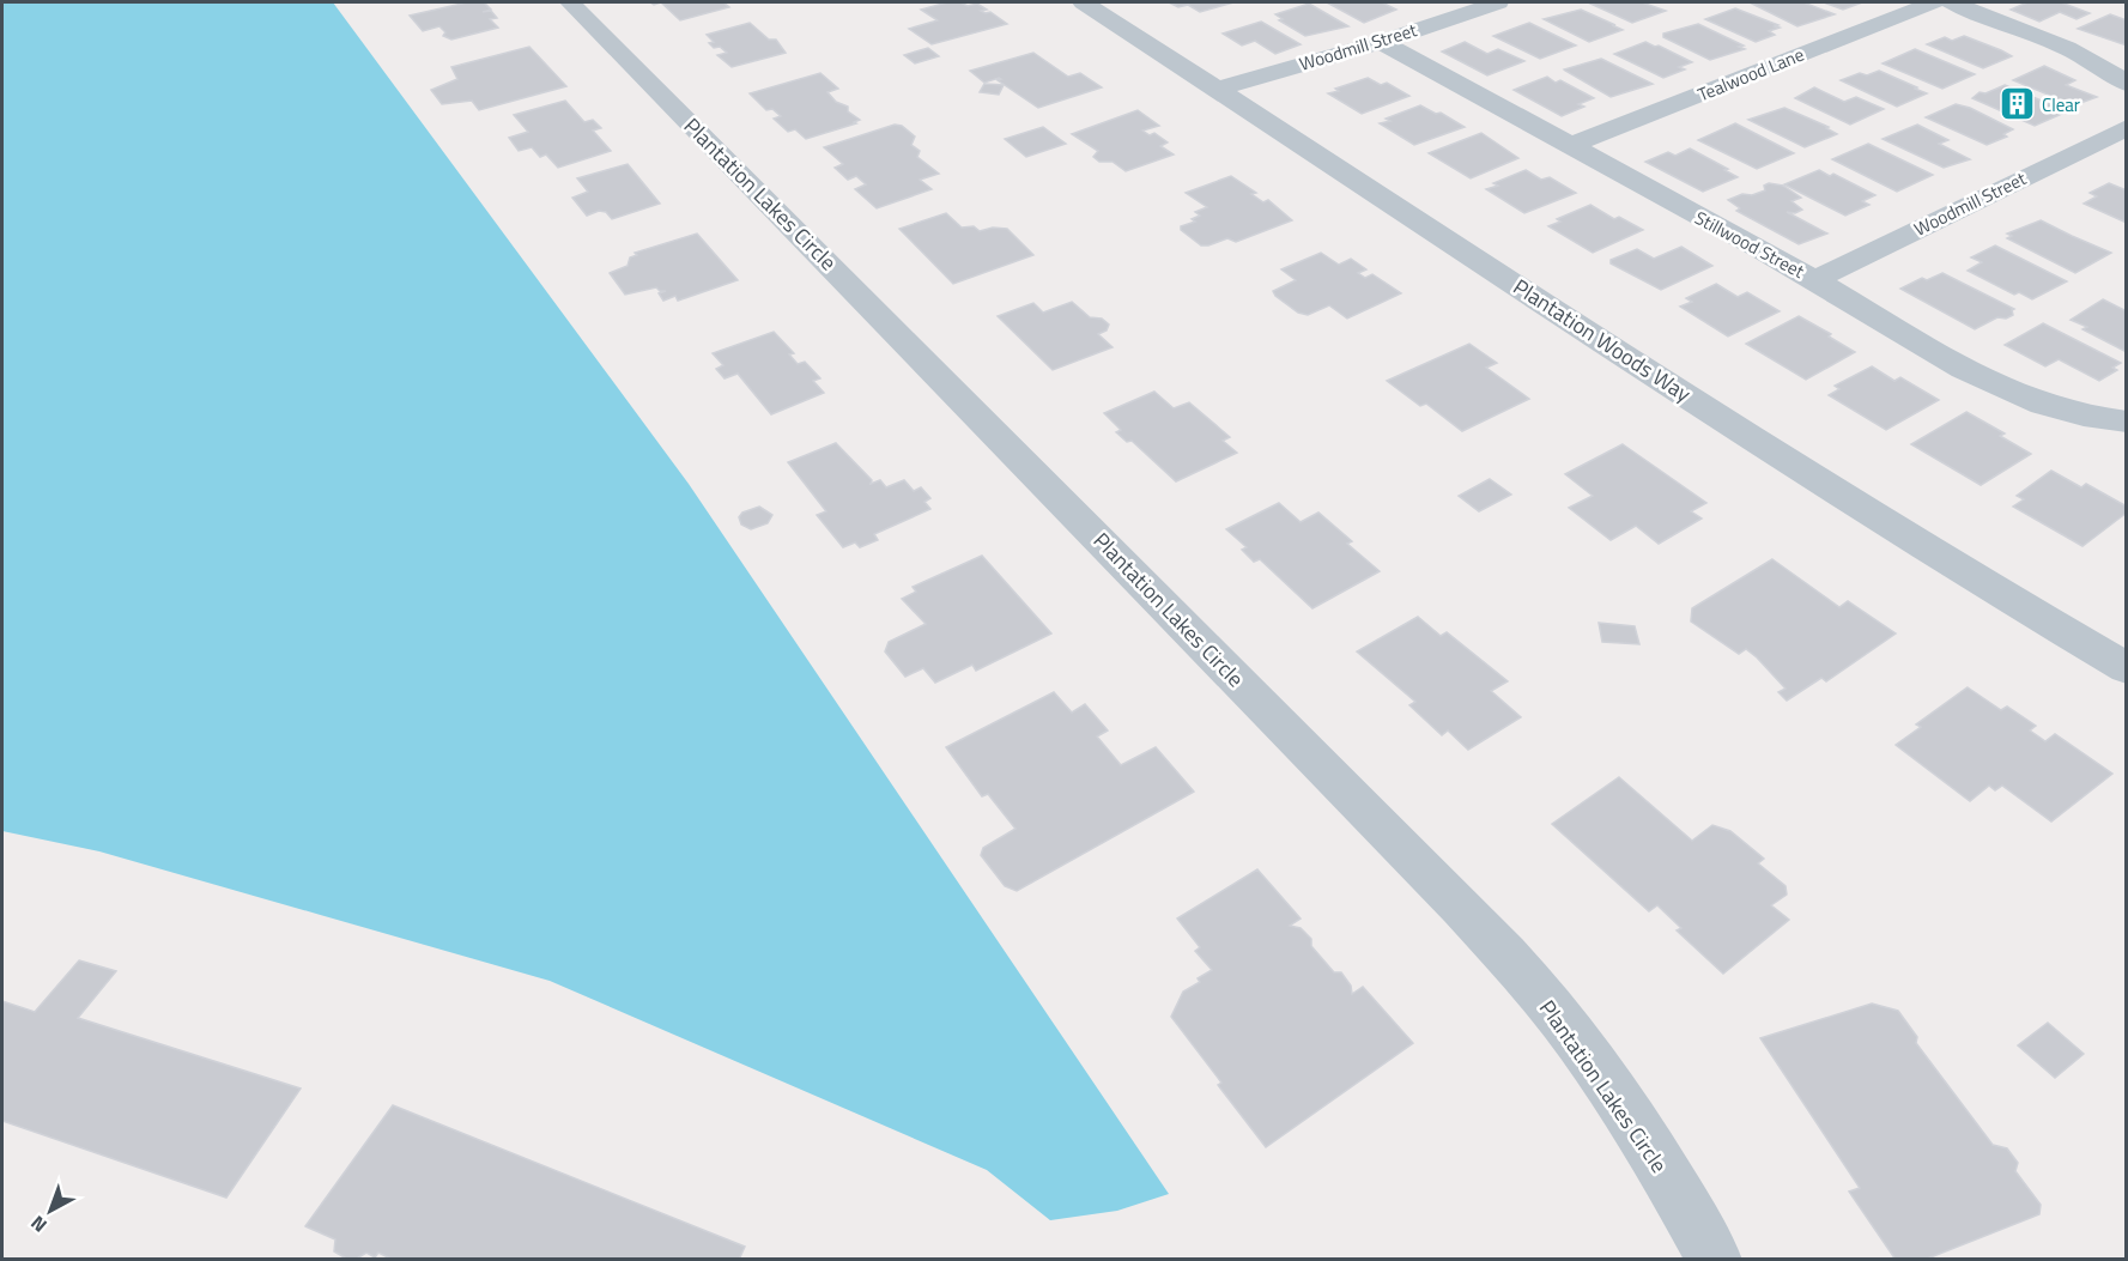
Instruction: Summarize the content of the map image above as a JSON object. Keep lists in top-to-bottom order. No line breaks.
{"streets":{"street":["Woodmill Street","Tealwood Lane","Plantation Lakes Circle","Stillwood Street","Plantation Woods Way"]},"crossings":[["Woodmill Street","Stillwood Street"],["Woodmill Street","Plantation Woods Way"],["Tealwood Lane","Stillwood Street"]],"places":{"building":["Clear"]},"north":"bottom left"}
